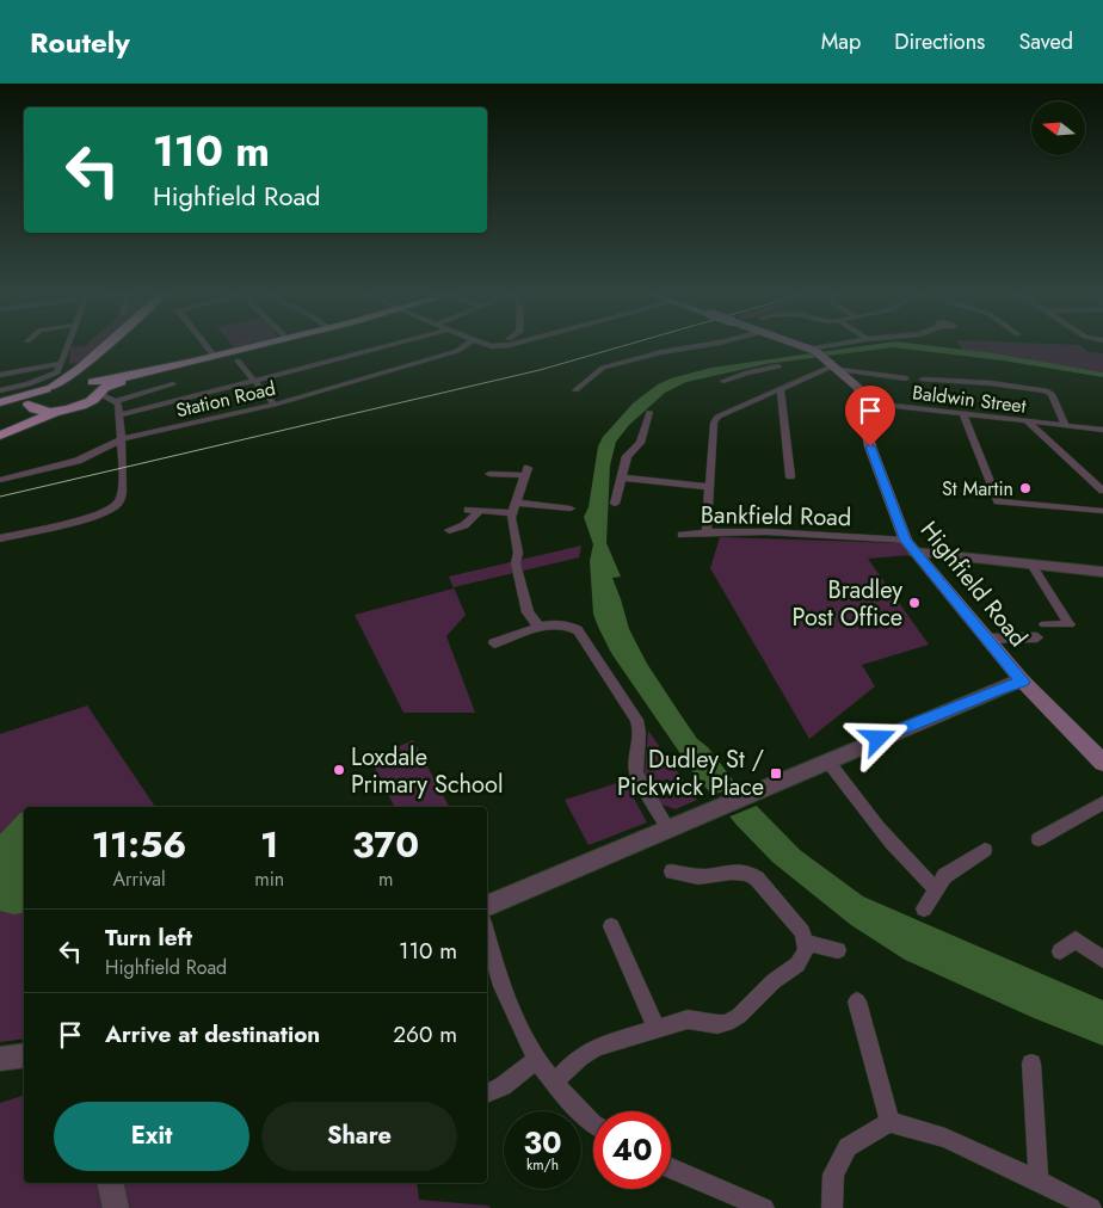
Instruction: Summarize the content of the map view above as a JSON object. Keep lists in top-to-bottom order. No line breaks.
{"streets":{"main road":["Highfield Road"],"street":["Station Road","Baldwin Street","Bankfield Road"]},"crossings":[["Baldwin Street","Highfield Road"],["Bankfield Road","Highfield Road"]],"places":{"other":["St Martin","Bradley Post Office","Loxdale Primary School"],"transit":["Dudley St / Pickwick Place"]},"north":"left","page":{"header":"Routely","nav":["Map","Directions","Saved"],"turn":["110 m","Highfield Road"],"eta":["11:56","Arrival","1","min","370","m"],"list":[{"name":"Turn left","note":"Highfield Road","value":"110 m"},{"name":"Arrive at destination","value":"260 m"}],"buttons":["Exit","Share"],"speed":"30 km/h","limit":"40"}}
